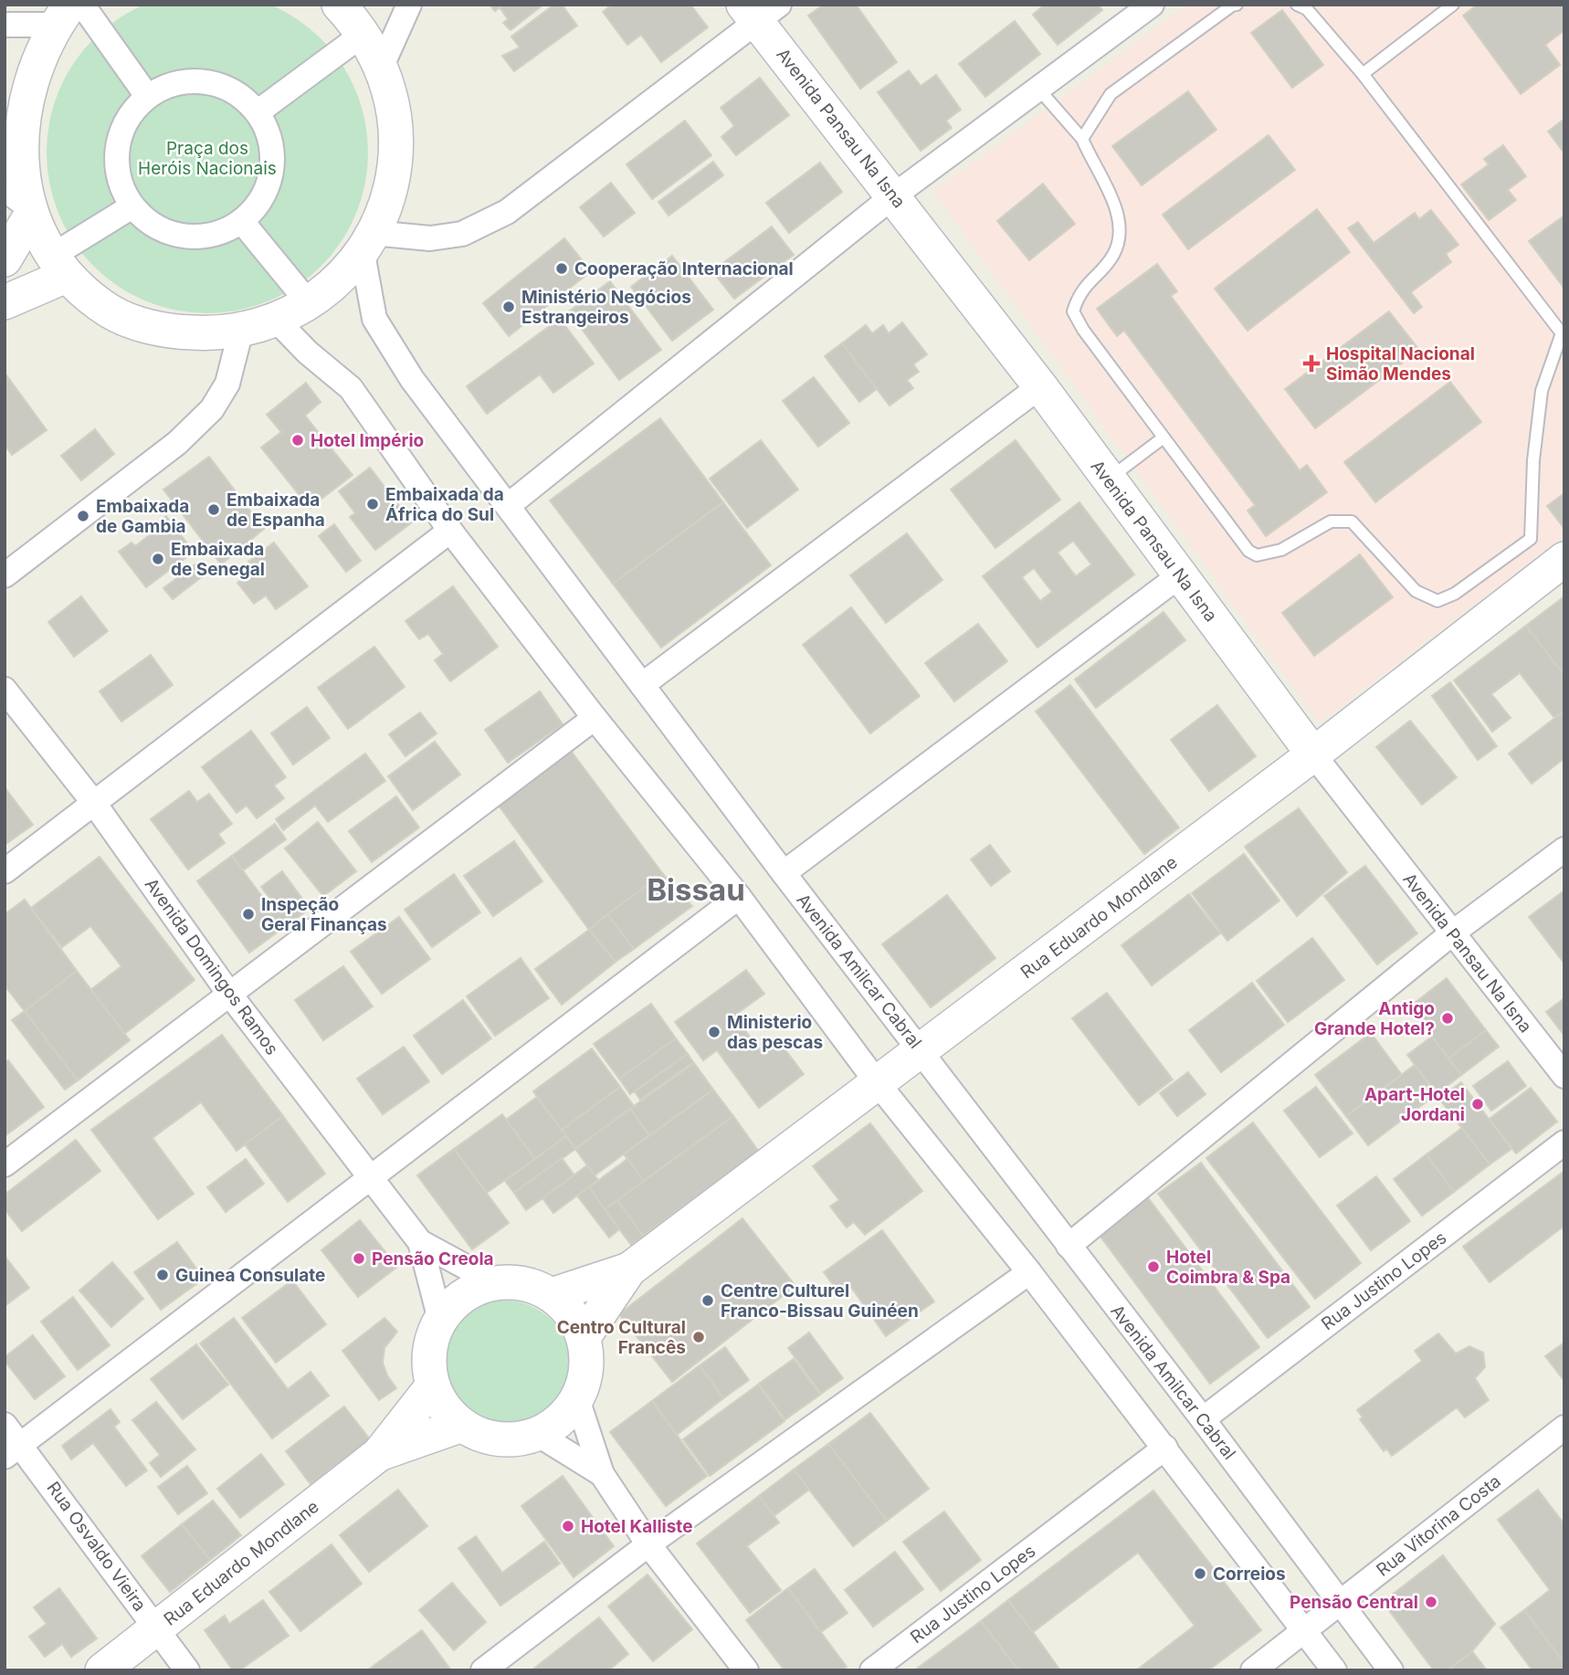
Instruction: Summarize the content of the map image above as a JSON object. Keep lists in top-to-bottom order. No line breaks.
{"streets":{"street":["Avenida Pansau Na Isna","Rua Eduardo Mondlane","Avenida Domingos Ramos","Avenida Amilcar Cabral","Rua Justino Lopes","Rua Vitorina Costa","Rua Osvaldo Vieira"]},"crossings":[["Avenida Pansau Na Isna","Rua Eduardo Mondlane"],["Rua Eduardo Mondlane","Avenida Domingos Ramos"],["Rua Eduardo Mondlane","Avenida Amilcar Cabral"],["Rua Eduardo Mondlane","Rua Osvaldo Vieira"],["Avenida Amilcar Cabral","Rua Justino Lopes"],["Avenida Amilcar Cabral","Rua Vitorina Costa"]],"districts":["Bissau"],"parks":["Praça dos Heróis Nacionais"],"places":{"other":["Cooperação Internacional","Ministério Negócios Estrangeiros","Hotel Império","Embaixada da África do Sul","Embaixada de Espanha","Embaixada de Gambia","Embaixada de Senegal","Inspeção Geral Finanças","Antigo Grande Hotel?","Ministerio das pescas","Apart-Hotel Jordani","Pensão Creola","Hotel Coimbra & Spa","Guinea Consulate","Centre Culturel Franco-Bissau Guinéen","Centro Cultural Francês","Hotel Kalliste","Correios","Pensão Central"],"health":["Hospital Nacional Simão Mendes"]}}
